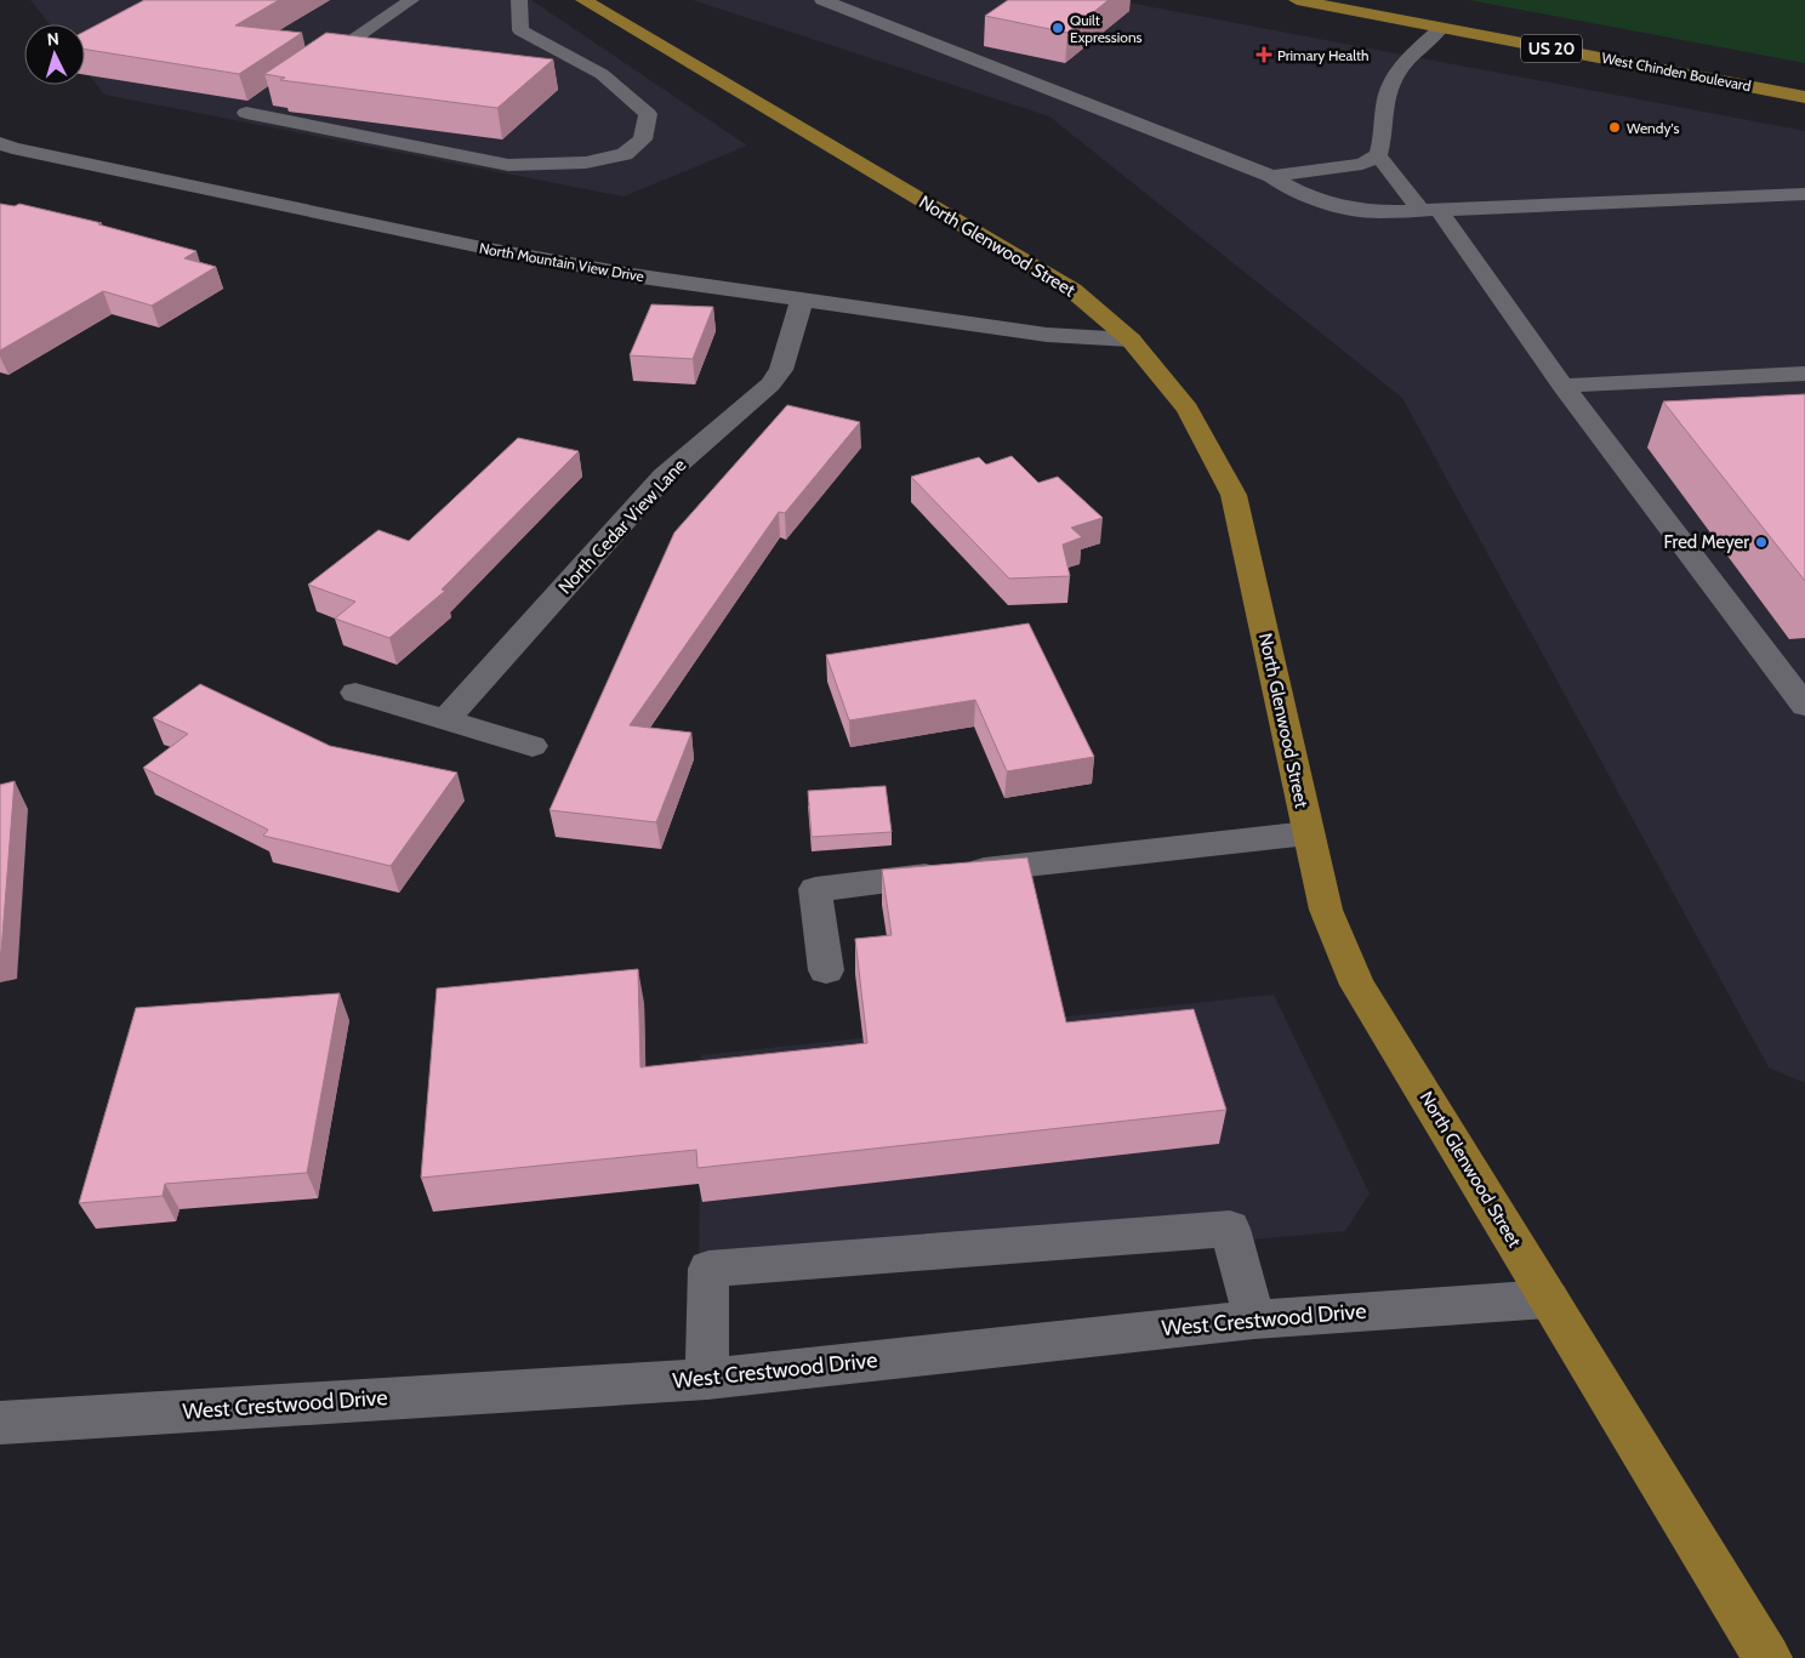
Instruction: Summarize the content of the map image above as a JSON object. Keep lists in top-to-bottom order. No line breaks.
{"streets":{"main road":["US 20","West Chinden Boulevard","North Glenwood Street"],"street":["North Mountain View Drive","North Cedar View Lane","West Crestwood Drive"]},"crossings":[["North Glenwood Street","North Mountain View Drive"],["North Glenwood Street","West Crestwood Drive"],["North Mountain View Drive","North Cedar View Lane"]],"places":{"other":["Quilt Expressions","Wendy's","Fred Meyer"],"health":["Primary Health"]},"north":"top"}
